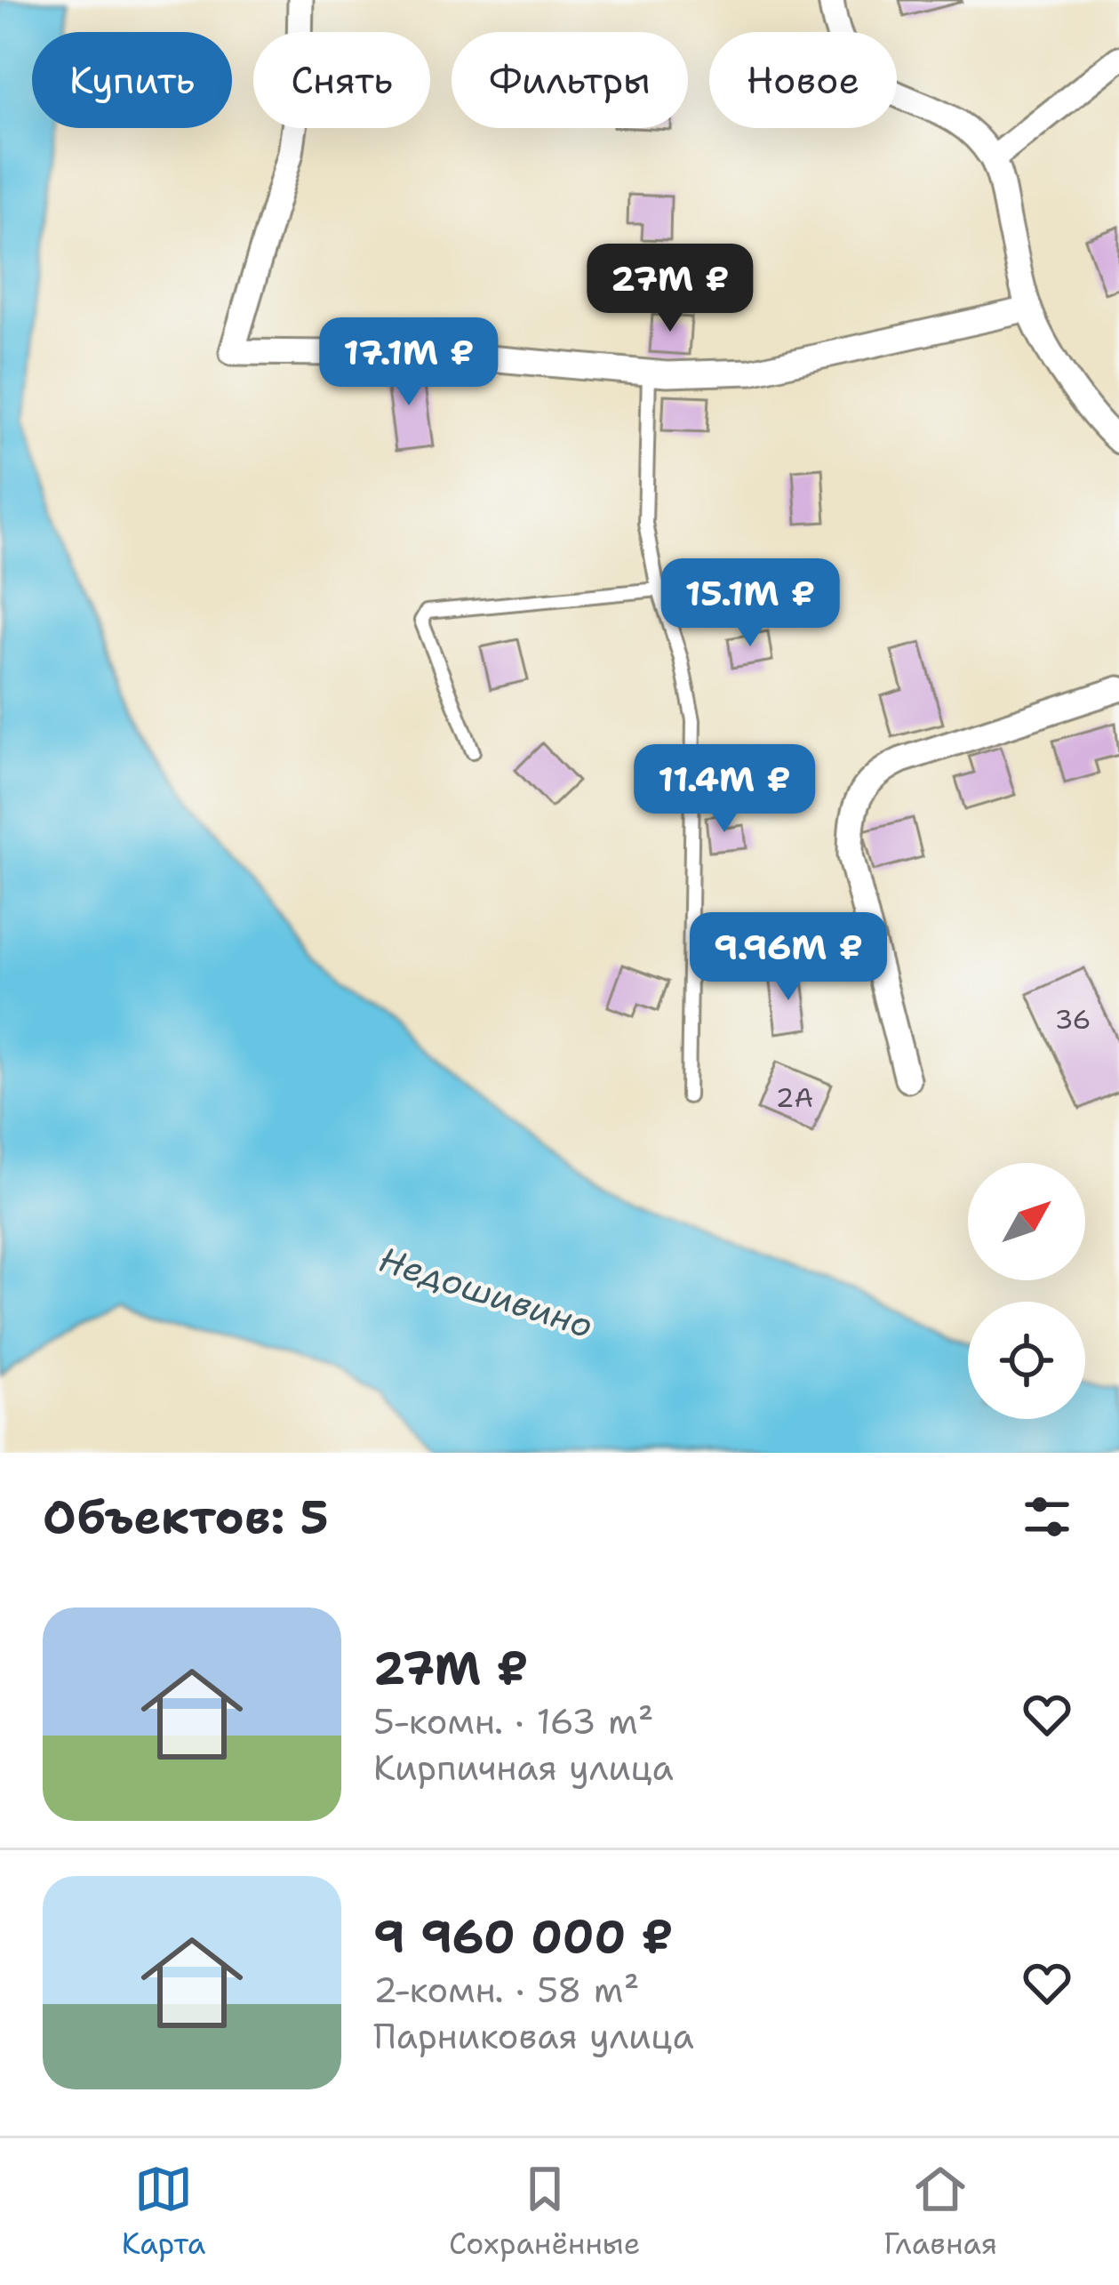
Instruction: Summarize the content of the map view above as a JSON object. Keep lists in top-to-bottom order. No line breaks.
{"water":["Недошивино"],"house_numbers":["36","2А"],"north":"top right","page":{"chip":["Купить","Снять","Фильтры","Новое"],"price":["27M ₽","17.1M ₽","15.1M ₽","11.4M ₽","9.96M ₽"],"heading":"Объектов: 5","list":[{"name":"27M ₽","note":"5-комн. · 163 m² · Кирпичная улица"},{"name":"9 960 000 ₽","note":"2-комн. · 58 m² · Парниковая улица"}],"tabs":["Карта","Сохранённые","Главная"]}}
